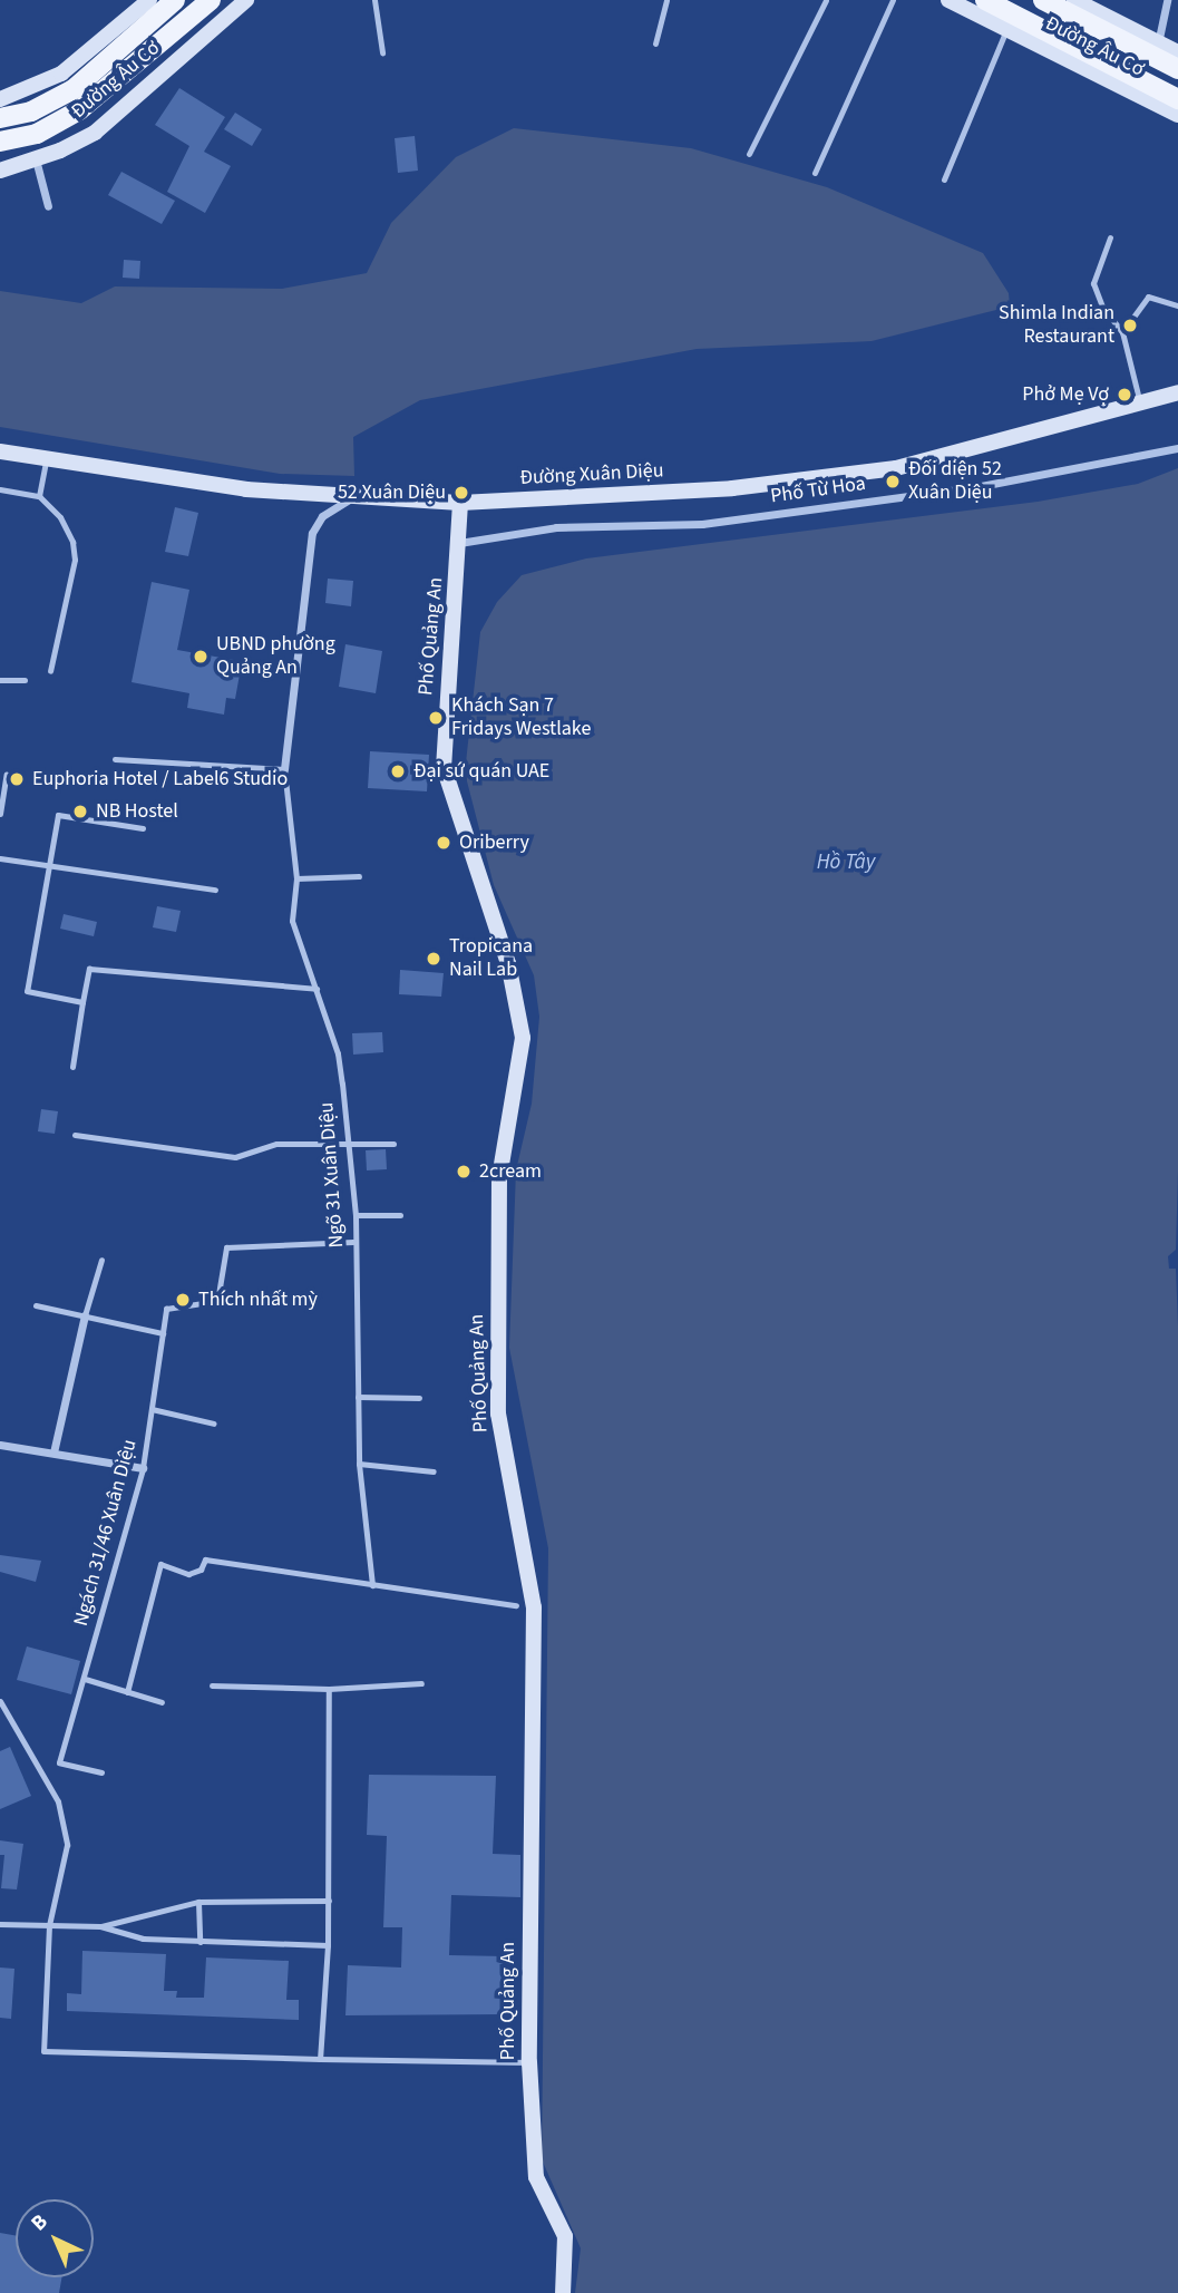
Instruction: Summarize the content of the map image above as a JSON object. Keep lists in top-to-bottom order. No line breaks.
{"streets":{"main road":["Đường Âu Cơ"],"street":["Đường Xuân Diệu","Phố Từ Hoa","Phố Quảng An"],"lane":["Ngõ 31 Xuân Diệu","Ngách 31/46 Xuân Diệu"]},"crossings":[["Đường Xuân Diệu","Phố Quảng An"],["Phố Từ Hoa","Phố Quảng An"],["Ngõ 31 Xuân Diệu","Ngách 31/46 Xuân Diệu"]],"water":["Hồ Tây"],"places":["Shimla Indian Restaurant","Phở Mẹ Vợ","Đối diện 52 Xuân Diệu","52 Xuân Diệu","UBND phường Quảng An","Khách Sạn 7 Fridays Westlake","Đại sứ quán UAE","Euphoria Hotel / Label6 Studio","NB Hostel","Oriberry","Tropicana Nail Lab","2cream","Thích nhất mỳ"],"north":"top left"}
